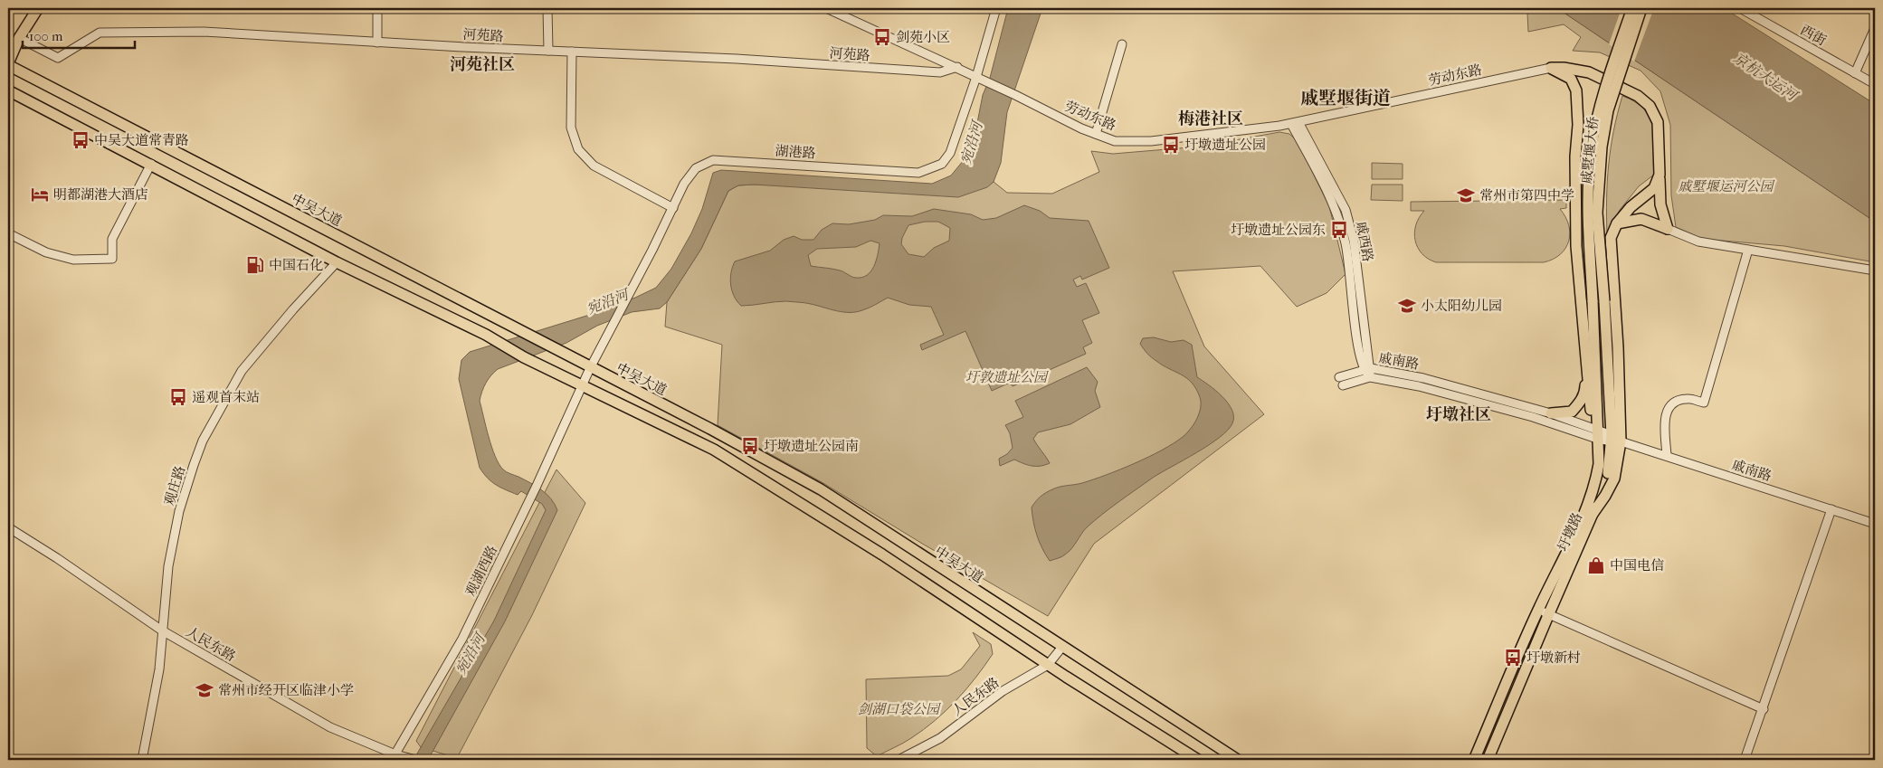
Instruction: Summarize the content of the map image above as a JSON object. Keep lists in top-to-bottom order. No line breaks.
{"streets":{"main road":["戚墅堰大桥","中吴大道","圩墩路"],"street":["河苑路","西街","劳动东路","湖港路","戚西路","戚南路","观庄路","观湖西路","人民东路"]},"crossings":[["河苑路","劳动东路"],["劳动东路","湖港路"],["劳动东路","戚西路"],["戚墅堰大桥","戚南路"],["戚墅堰大桥","圩墩路"],["湖港路","中吴大道"],["中吴大道","人民东路"],["戚西路","戚南路"],["戚南路","圩墩路"],["观庄路","人民东路"],["观湖西路","人民东路"]],"districts":["河苑社区","戚墅堰街道","梅港社区","圩墩社区"],"water":["京杭大运河","宛沿河"],"parks":["戚墅堰运河公园","圩敦遗址公园","剑湖口袋公园"],"places":{"bus stop":["剑苑小区","中吴大道常青路","圩墩遗址公园","圩墩遗址公园东","遥观首末站","圩墩遗址公园南","圩墩新村"],"hotel":["明都湖港大酒店"],"school or university":["常州市第四中学","小太阳幼儿园","常州市经开区临津小学"],"fuel station":["中国石化"],"shop":["中国电信"]},"scale_bar":"100 m"}
